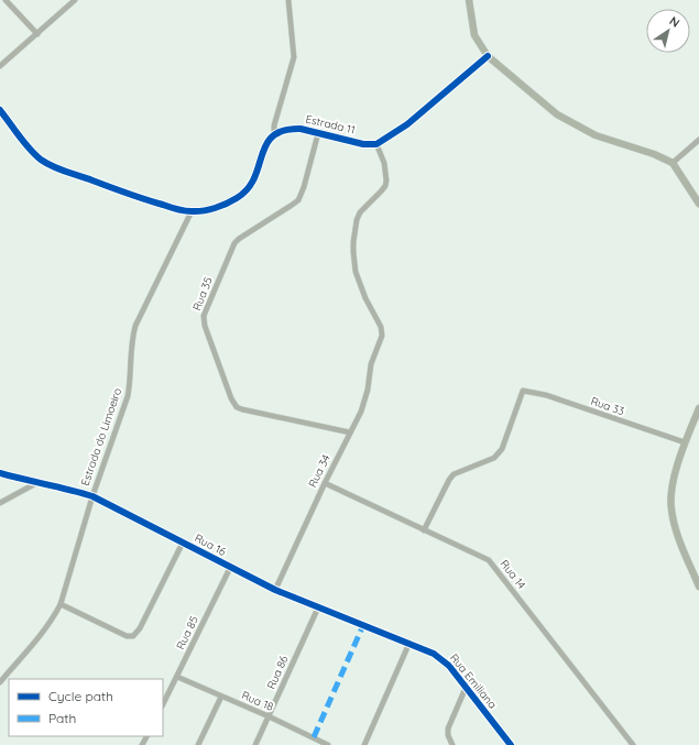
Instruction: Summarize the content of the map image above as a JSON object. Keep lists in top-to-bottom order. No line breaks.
{"streets":{"street":["Estrada 11","Rua 35","Rua 33","Estrada do Limoeiro","Rua 34","Rua 16","Rua 14","Rua 85","Rua 86","Rua Emiliana","Rua 18"]},"crossings":[["Estrada 11","Rua 35"],["Estrada 11","Rua 34"],["Rua 35","Rua 34"],["Rua 33","Rua 14"],["Estrada do Limoeiro","Rua 16"],["Rua 34","Rua 16"],["Rua 34","Rua 14"],["Rua 16","Rua 85"],["Rua 16","Rua 86"],["Rua 16","Rua Emiliana"],["Rua 85","Rua 18"],["Rua 86","Rua 18"]],"legend":["Cycle path","Path"],"north":"top right"}
